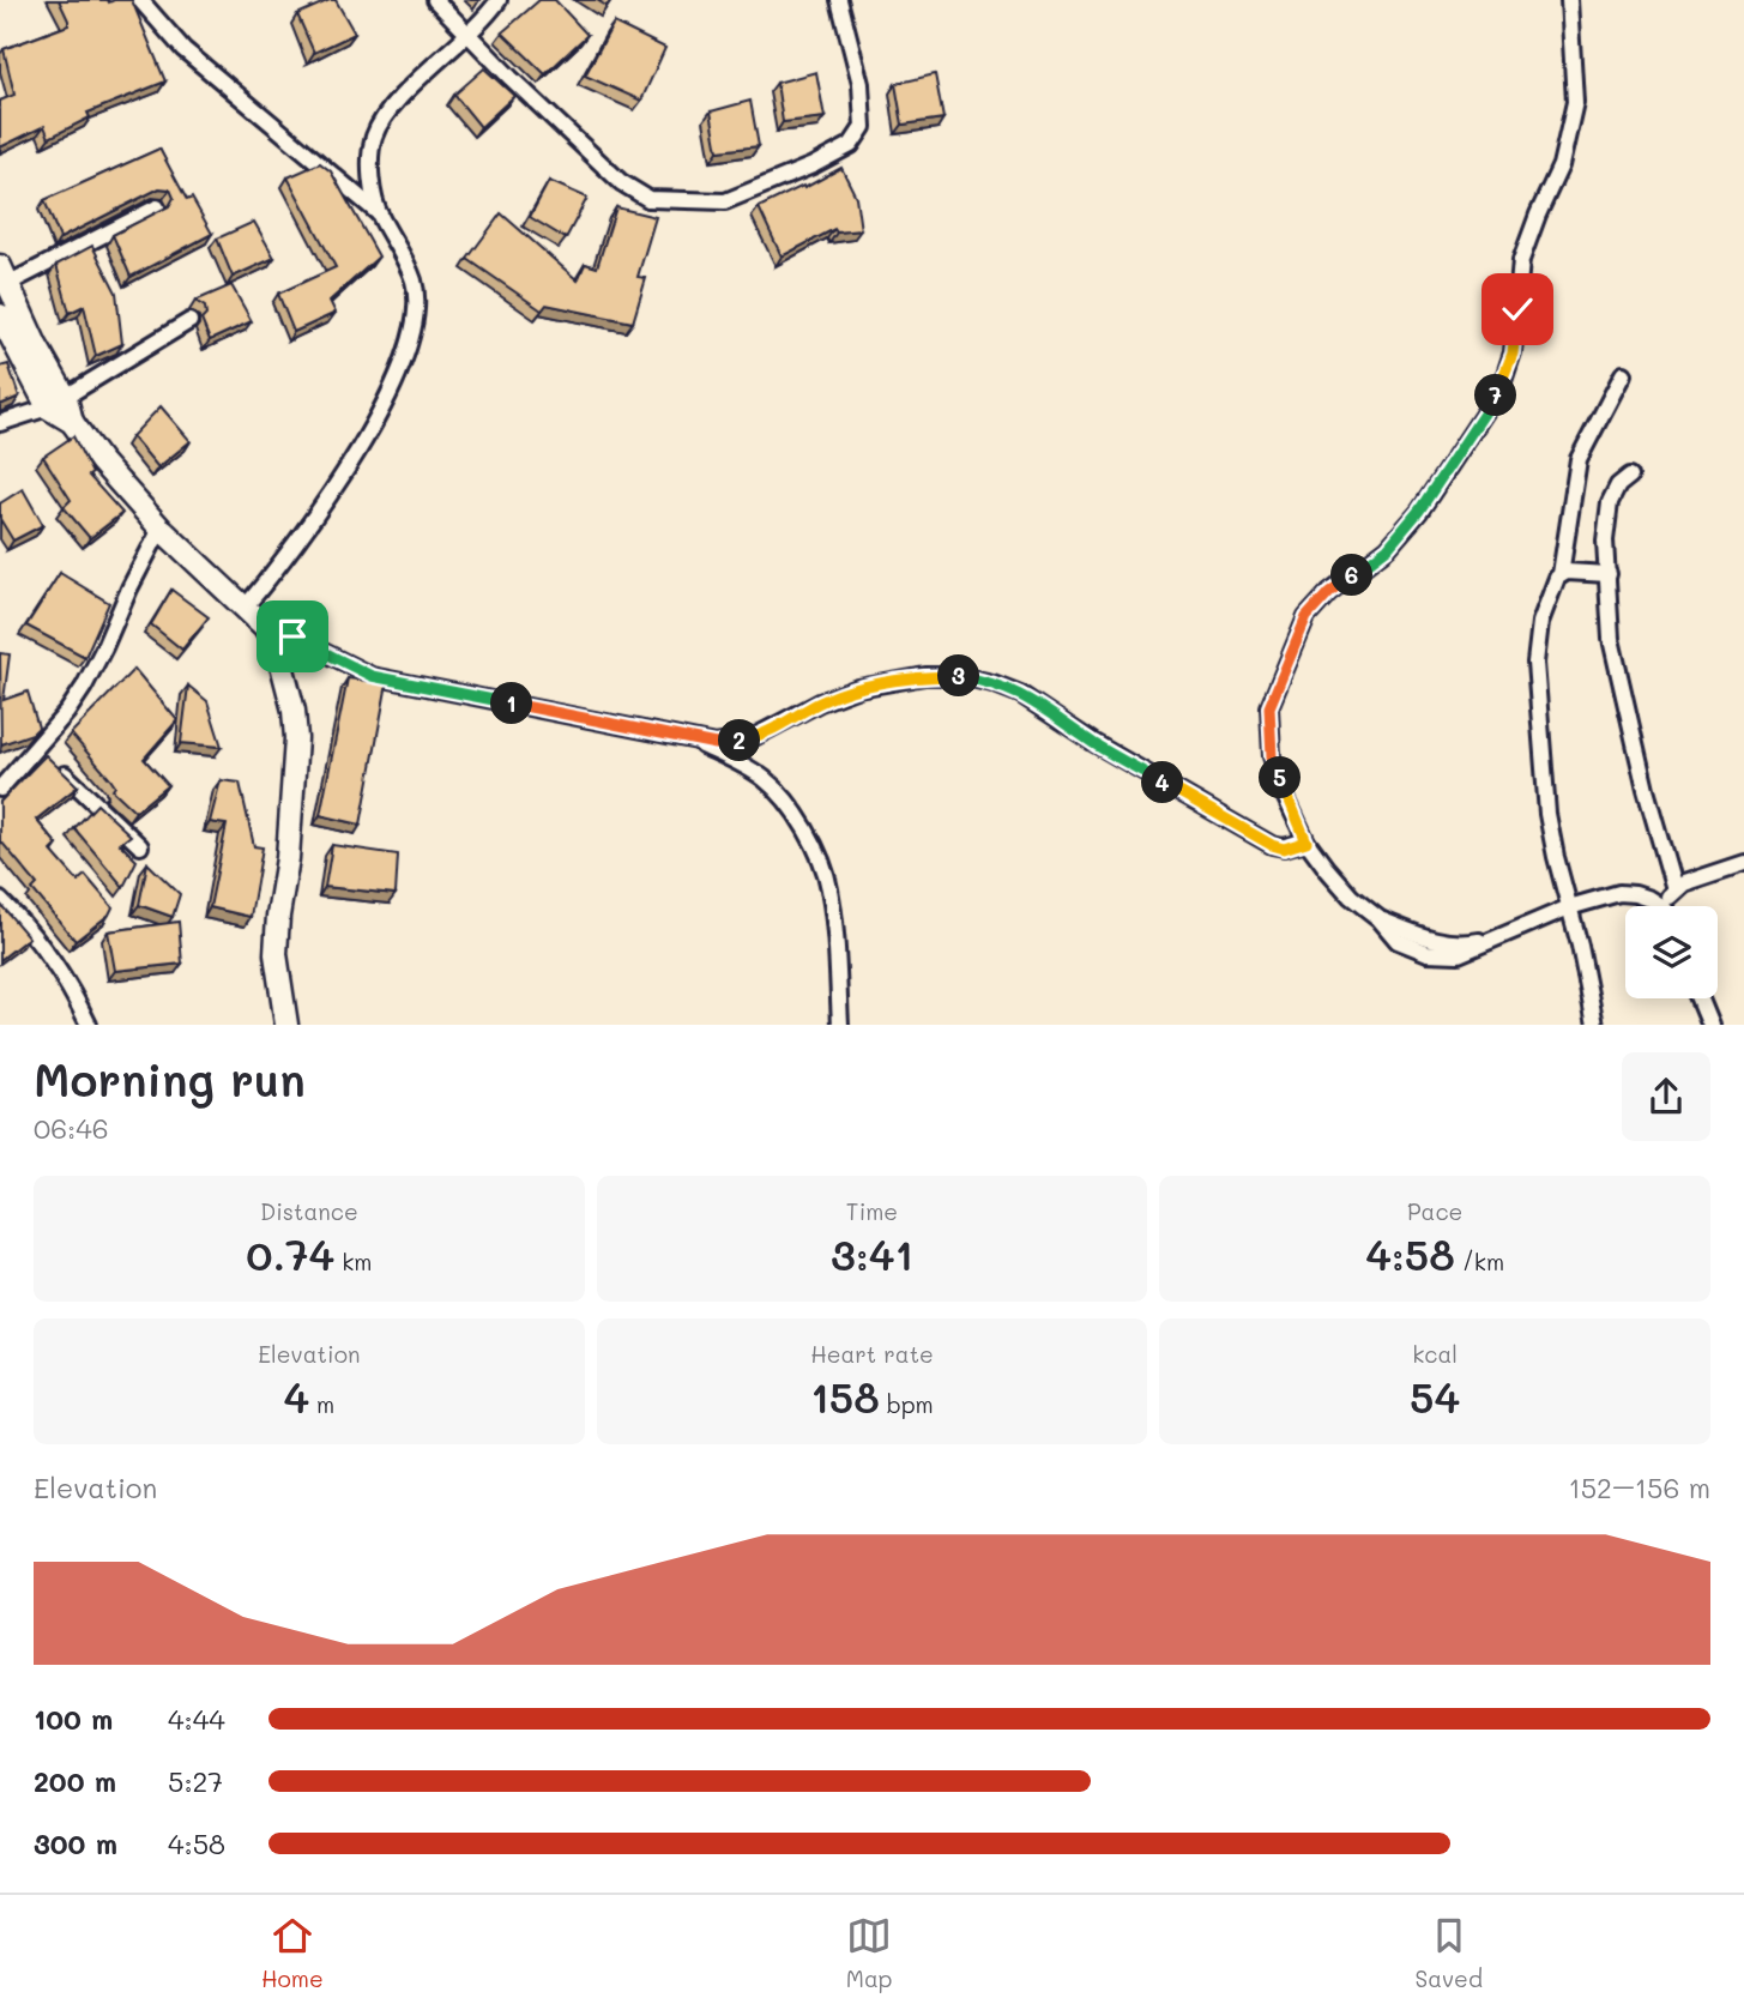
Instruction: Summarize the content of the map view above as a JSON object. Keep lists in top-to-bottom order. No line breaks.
{"page":{"pins":["7","6","3","1","2","5","4"],"heading":["Morning run","06:46"],"stats":[["Distance","0.74 km"],["Time","3:41"],["Pace","4:58 /km"],["Elevation","4 m"],["Heart rate","158 bpm"],["kcal","54"]],"chart":["Elevation","152–156 m"],"list":[{"name":"100 m","note":"4:44"},{"name":"200 m","note":"5:27"},{"name":"300 m","note":"4:58"}],"tabs":["Home","Map","Saved"]}}
